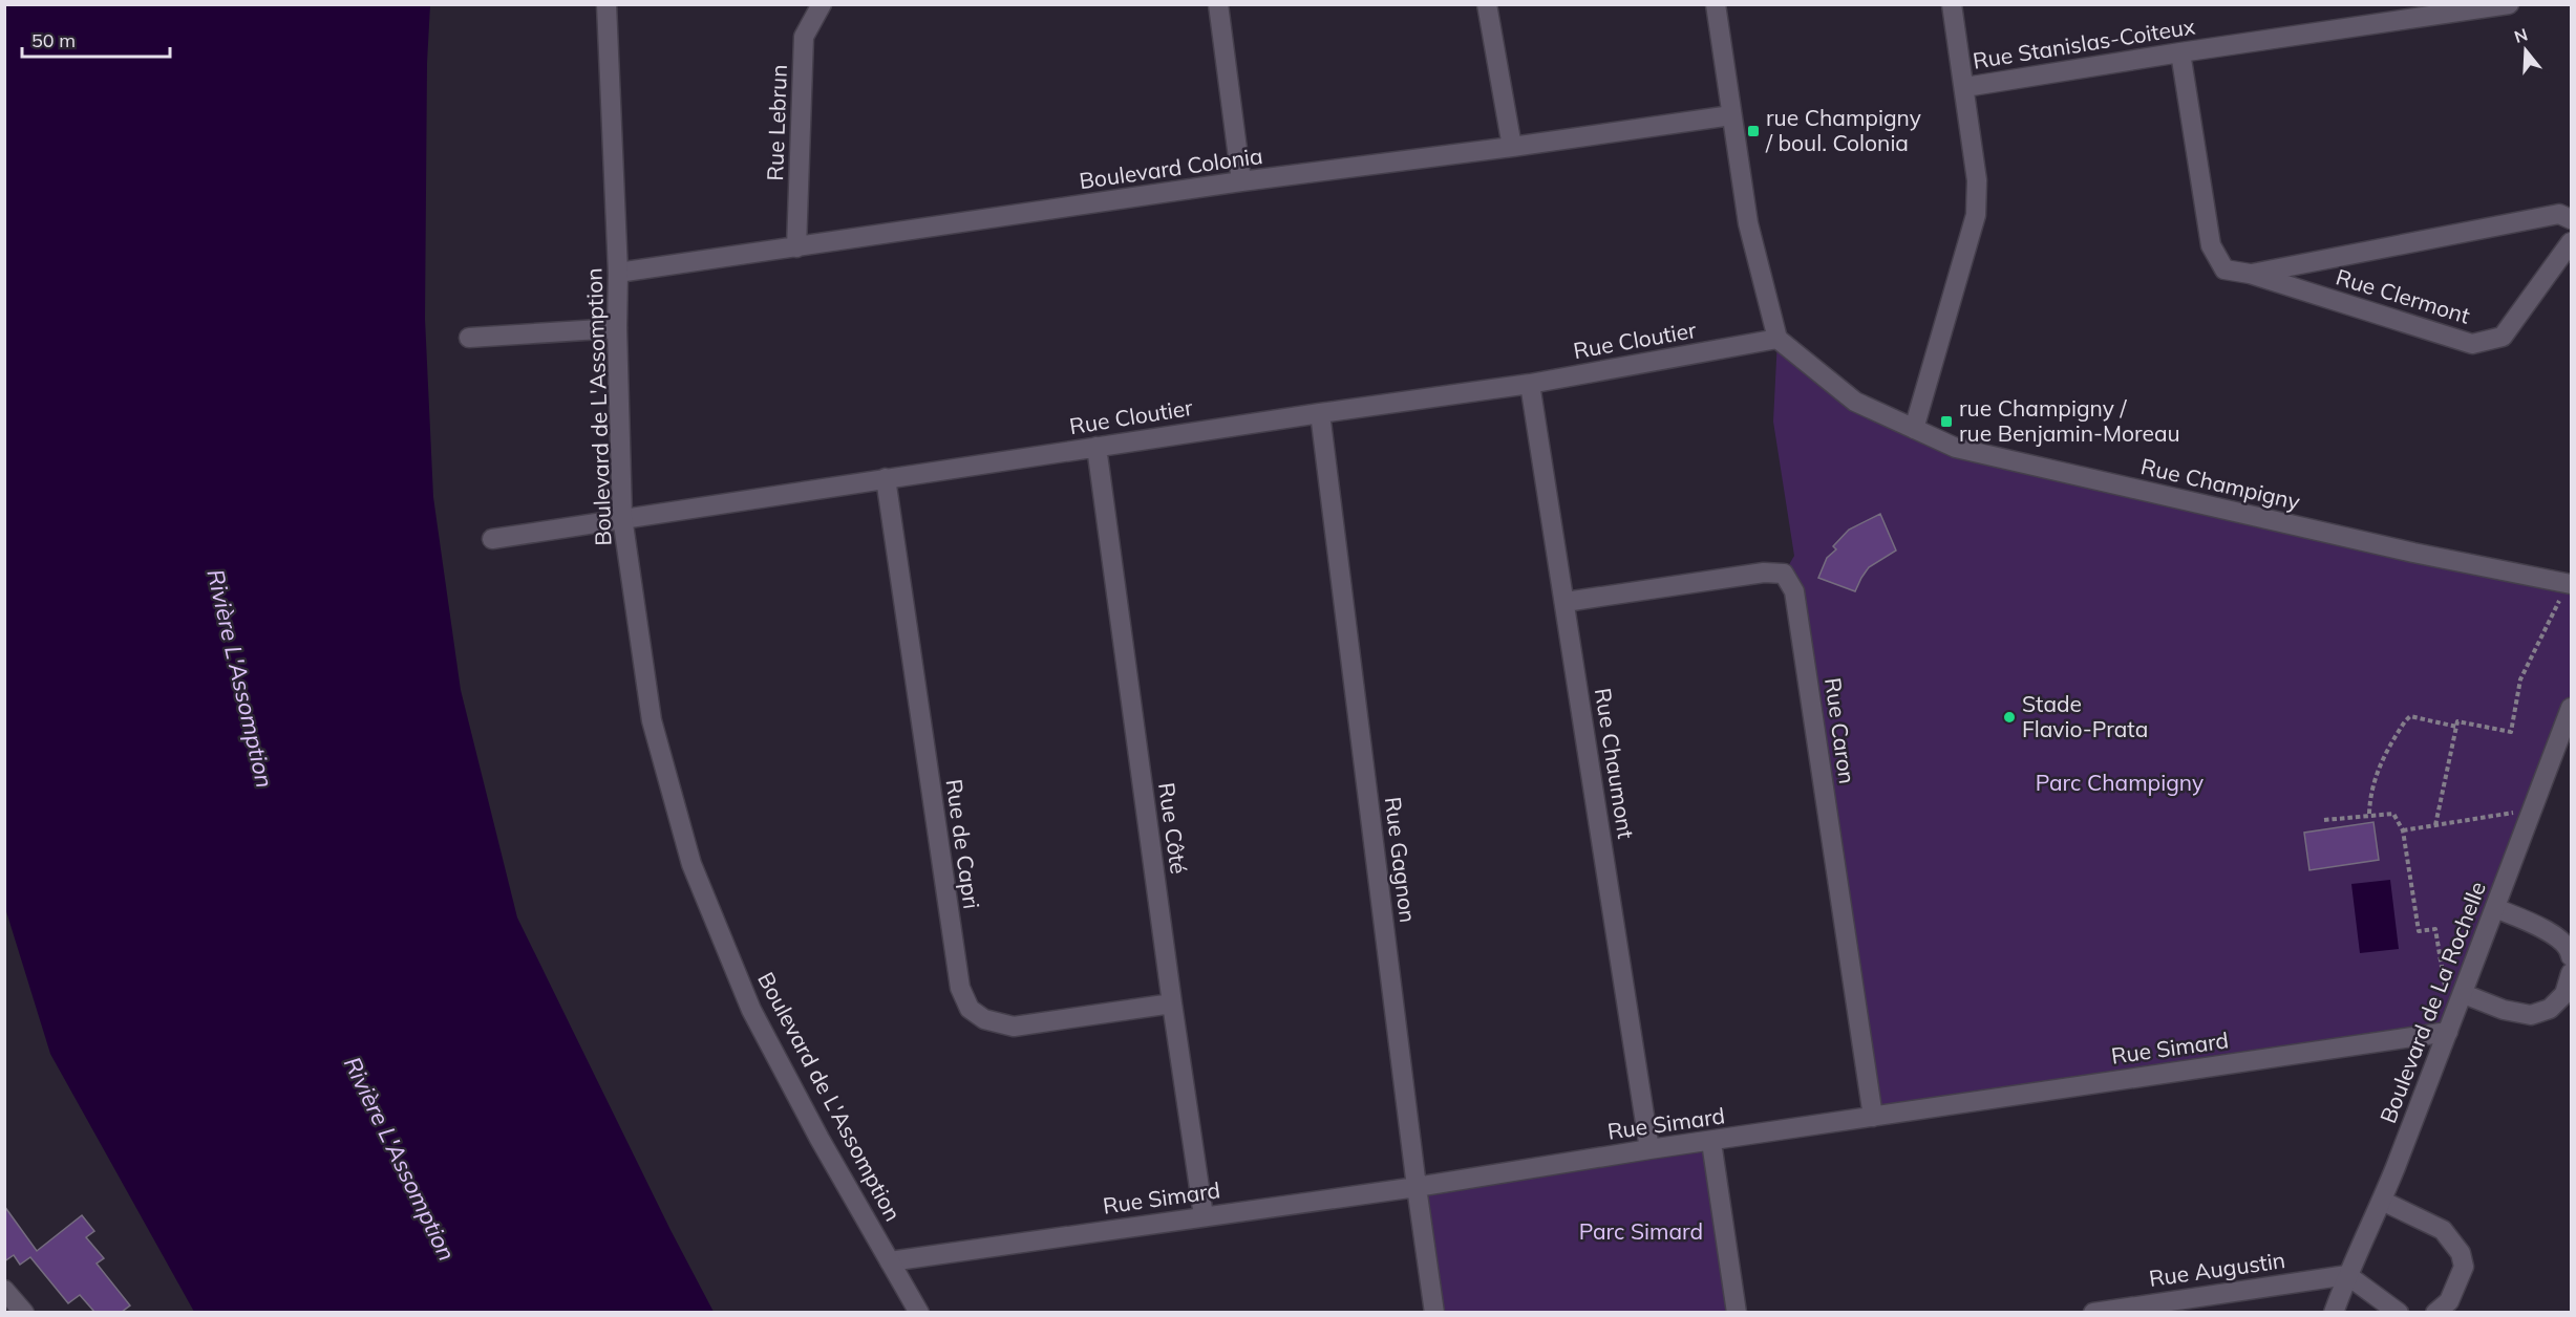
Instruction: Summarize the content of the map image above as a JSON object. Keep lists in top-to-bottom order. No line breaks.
{"streets":{"street":["Rue Stanislas-Coiteux","Rue Lebrun","Boulevard Colonia","Rue Clermont","Rue Cloutier","Boulevard de L'Assomption","Rue Champigny","Rue Caron","Rue Chaumont","Rue Côté","Rue de Capri","Rue Gagnon","Boulevard de La Rochelle","Rue Simard","Rue Augustin"]},"crossings":[["Rue Stanislas-Coiteux","Rue Clermont"],["Rue Lebrun","Boulevard Colonia"],["Boulevard Colonia","Boulevard de L'Assomption"],["Rue Cloutier","Boulevard de L'Assomption"],["Rue Cloutier","Rue Champigny"],["Rue Cloutier","Rue Chaumont"],["Rue Cloutier","Rue Côté"],["Rue Cloutier","Rue de Capri"],["Rue Cloutier","Rue Gagnon"],["Boulevard de L'Assomption","Rue Simard"],["Rue Caron","Rue Chaumont"],["Rue Caron","Rue Simard"],["Rue Chaumont","Rue Simard"],["Rue Côté","Rue de Capri"],["Rue Côté","Rue Simard"],["Rue Gagnon","Rue Simard"],["Boulevard de La Rochelle","Rue Simard"],["Boulevard de La Rochelle","Rue Augustin"]],"water":["Rivière L'Assomption"],"parks":["Parc Champigny","Parc Simard"],"places":{"transit":["rue Champigny / boul. Colonia","rue Champigny / rue Benjamin-Moreau"],"other":["Stade Flavio-Prata"]},"scale_bar":"50 m","north":"top"}
